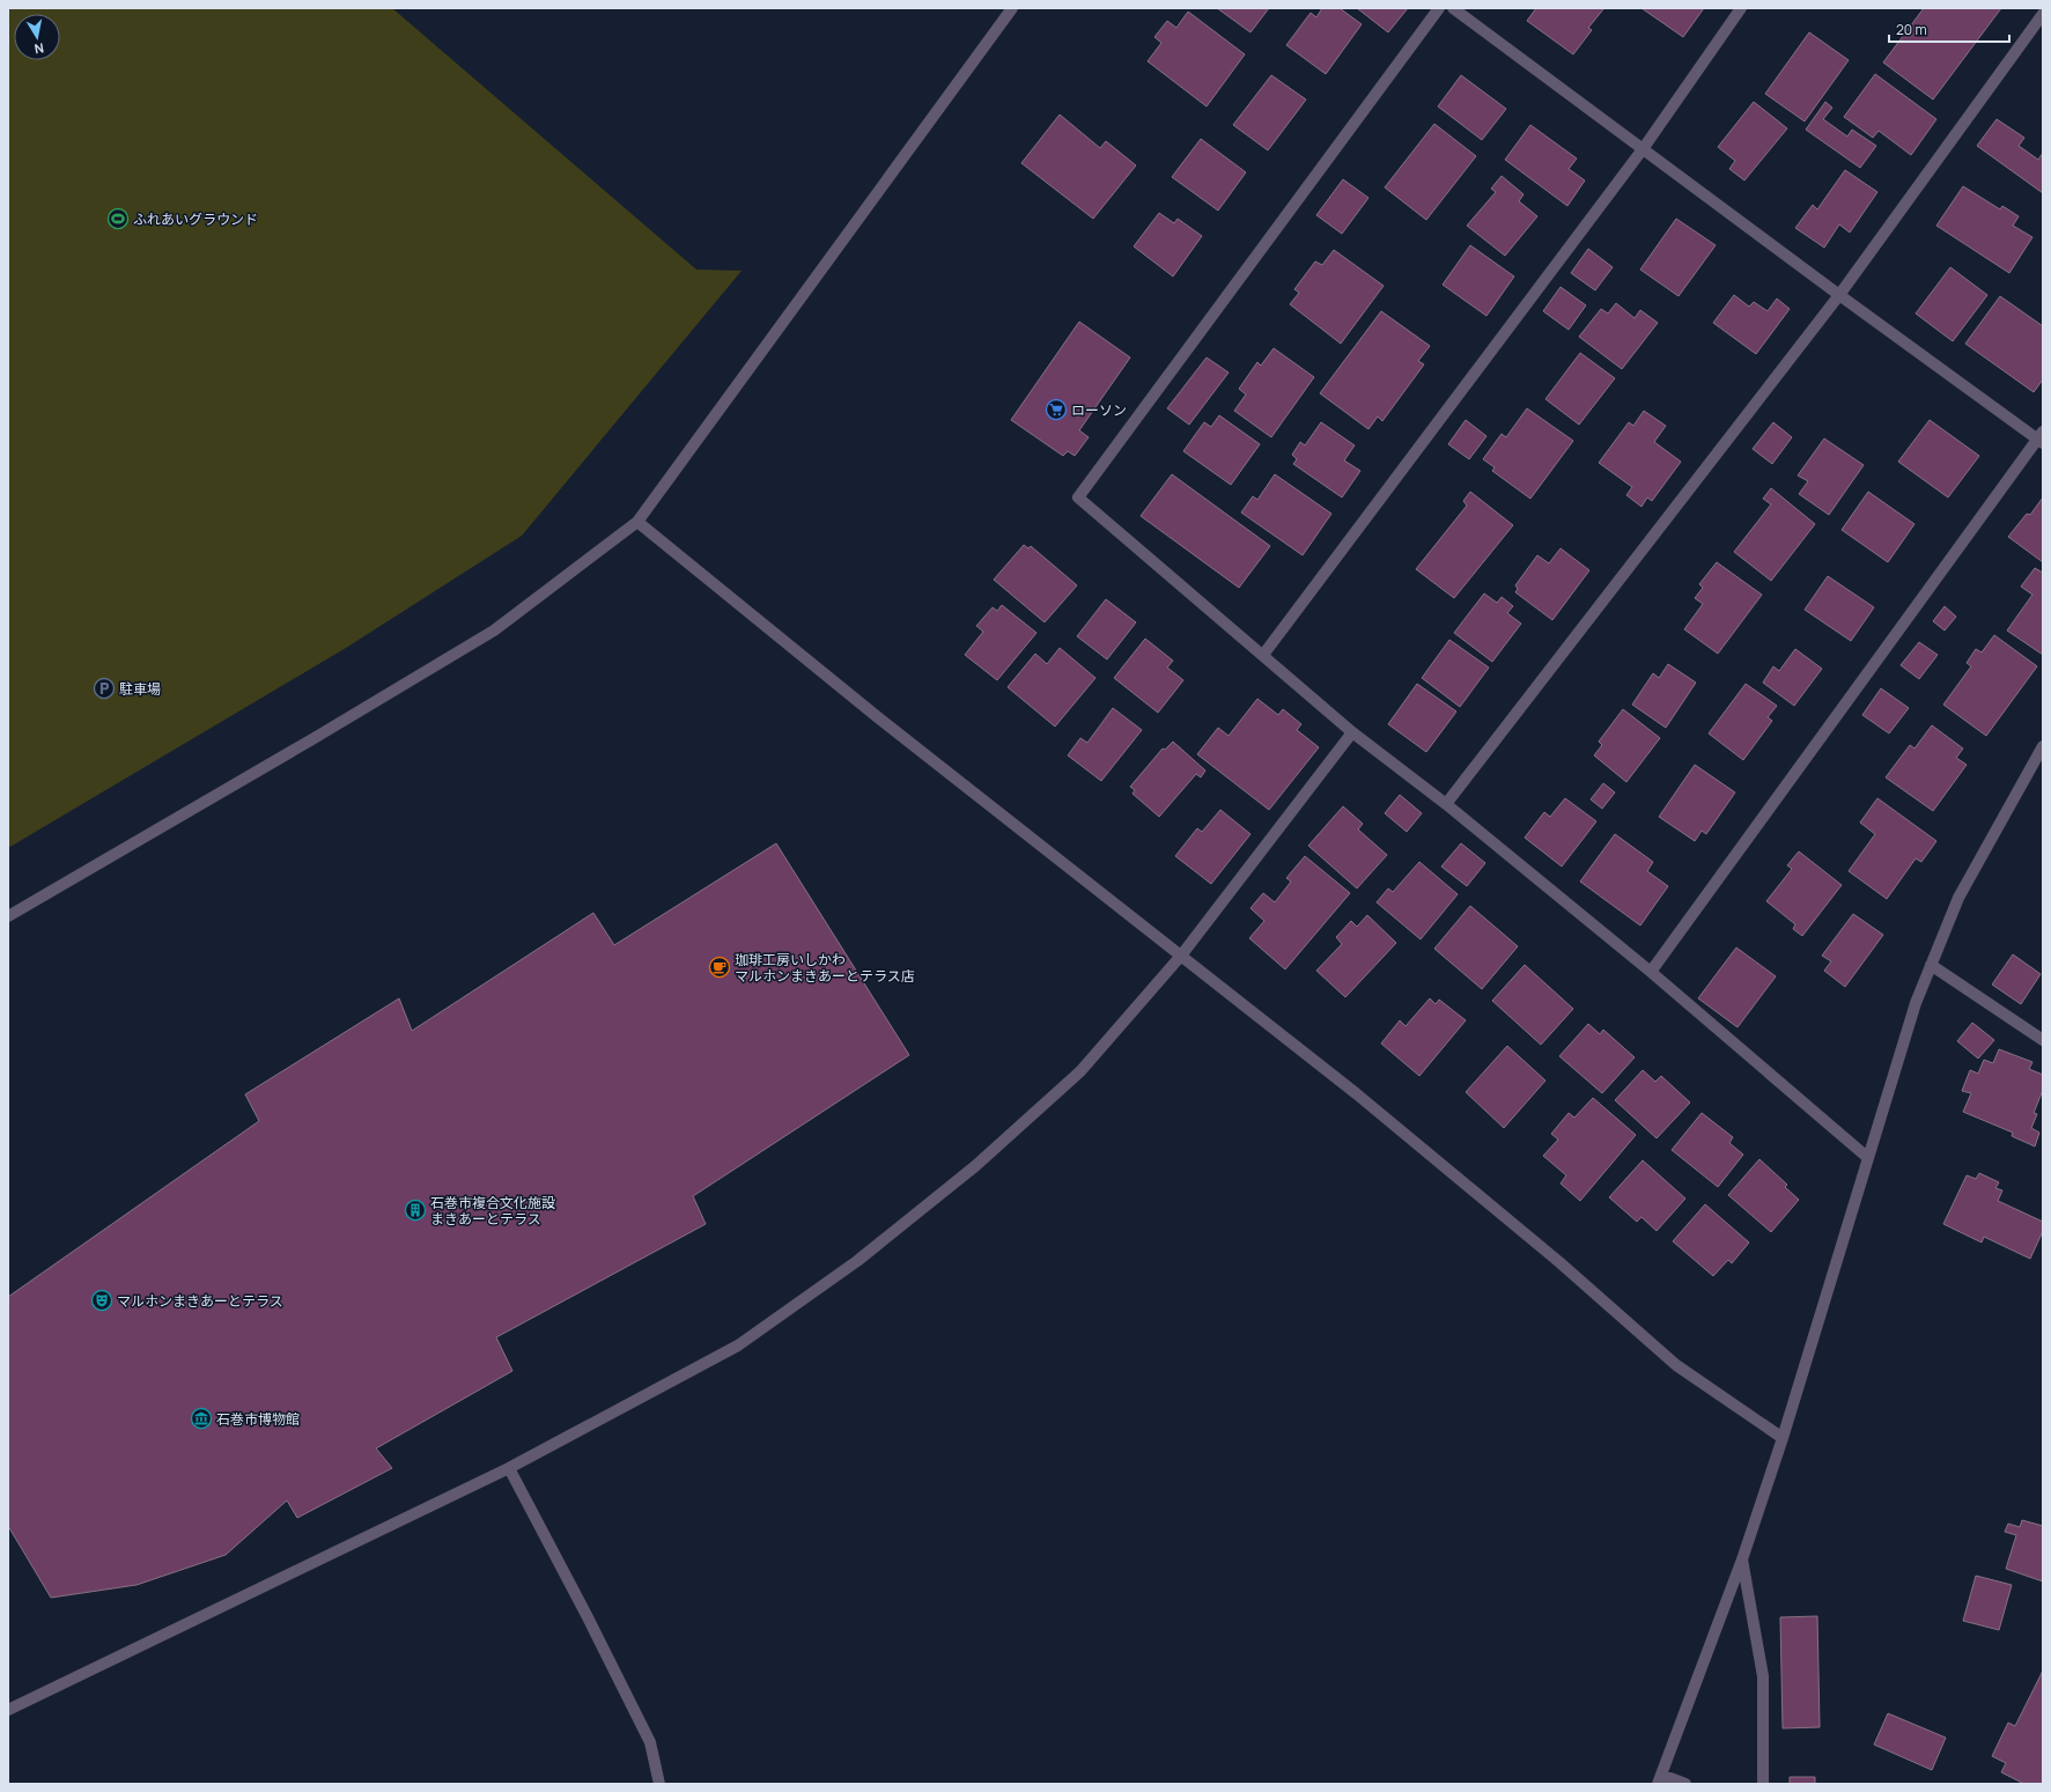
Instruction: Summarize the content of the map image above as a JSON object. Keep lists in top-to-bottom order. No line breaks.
{"places":{"sports":["ふれあいグラウンド"],"supermarket":["ローソン"],"parking":["駐車場"],"cafe":["珈琲工房いしかわ マルホンまきあーとテラス店"],"building":["石巻市複合文化施設 まきあーとテラス"],"theatre":["マルホンまきあーとテラス"],"museum":["石巻市博物館"]},"scale_bar":"20 m","north":"bottom"}
